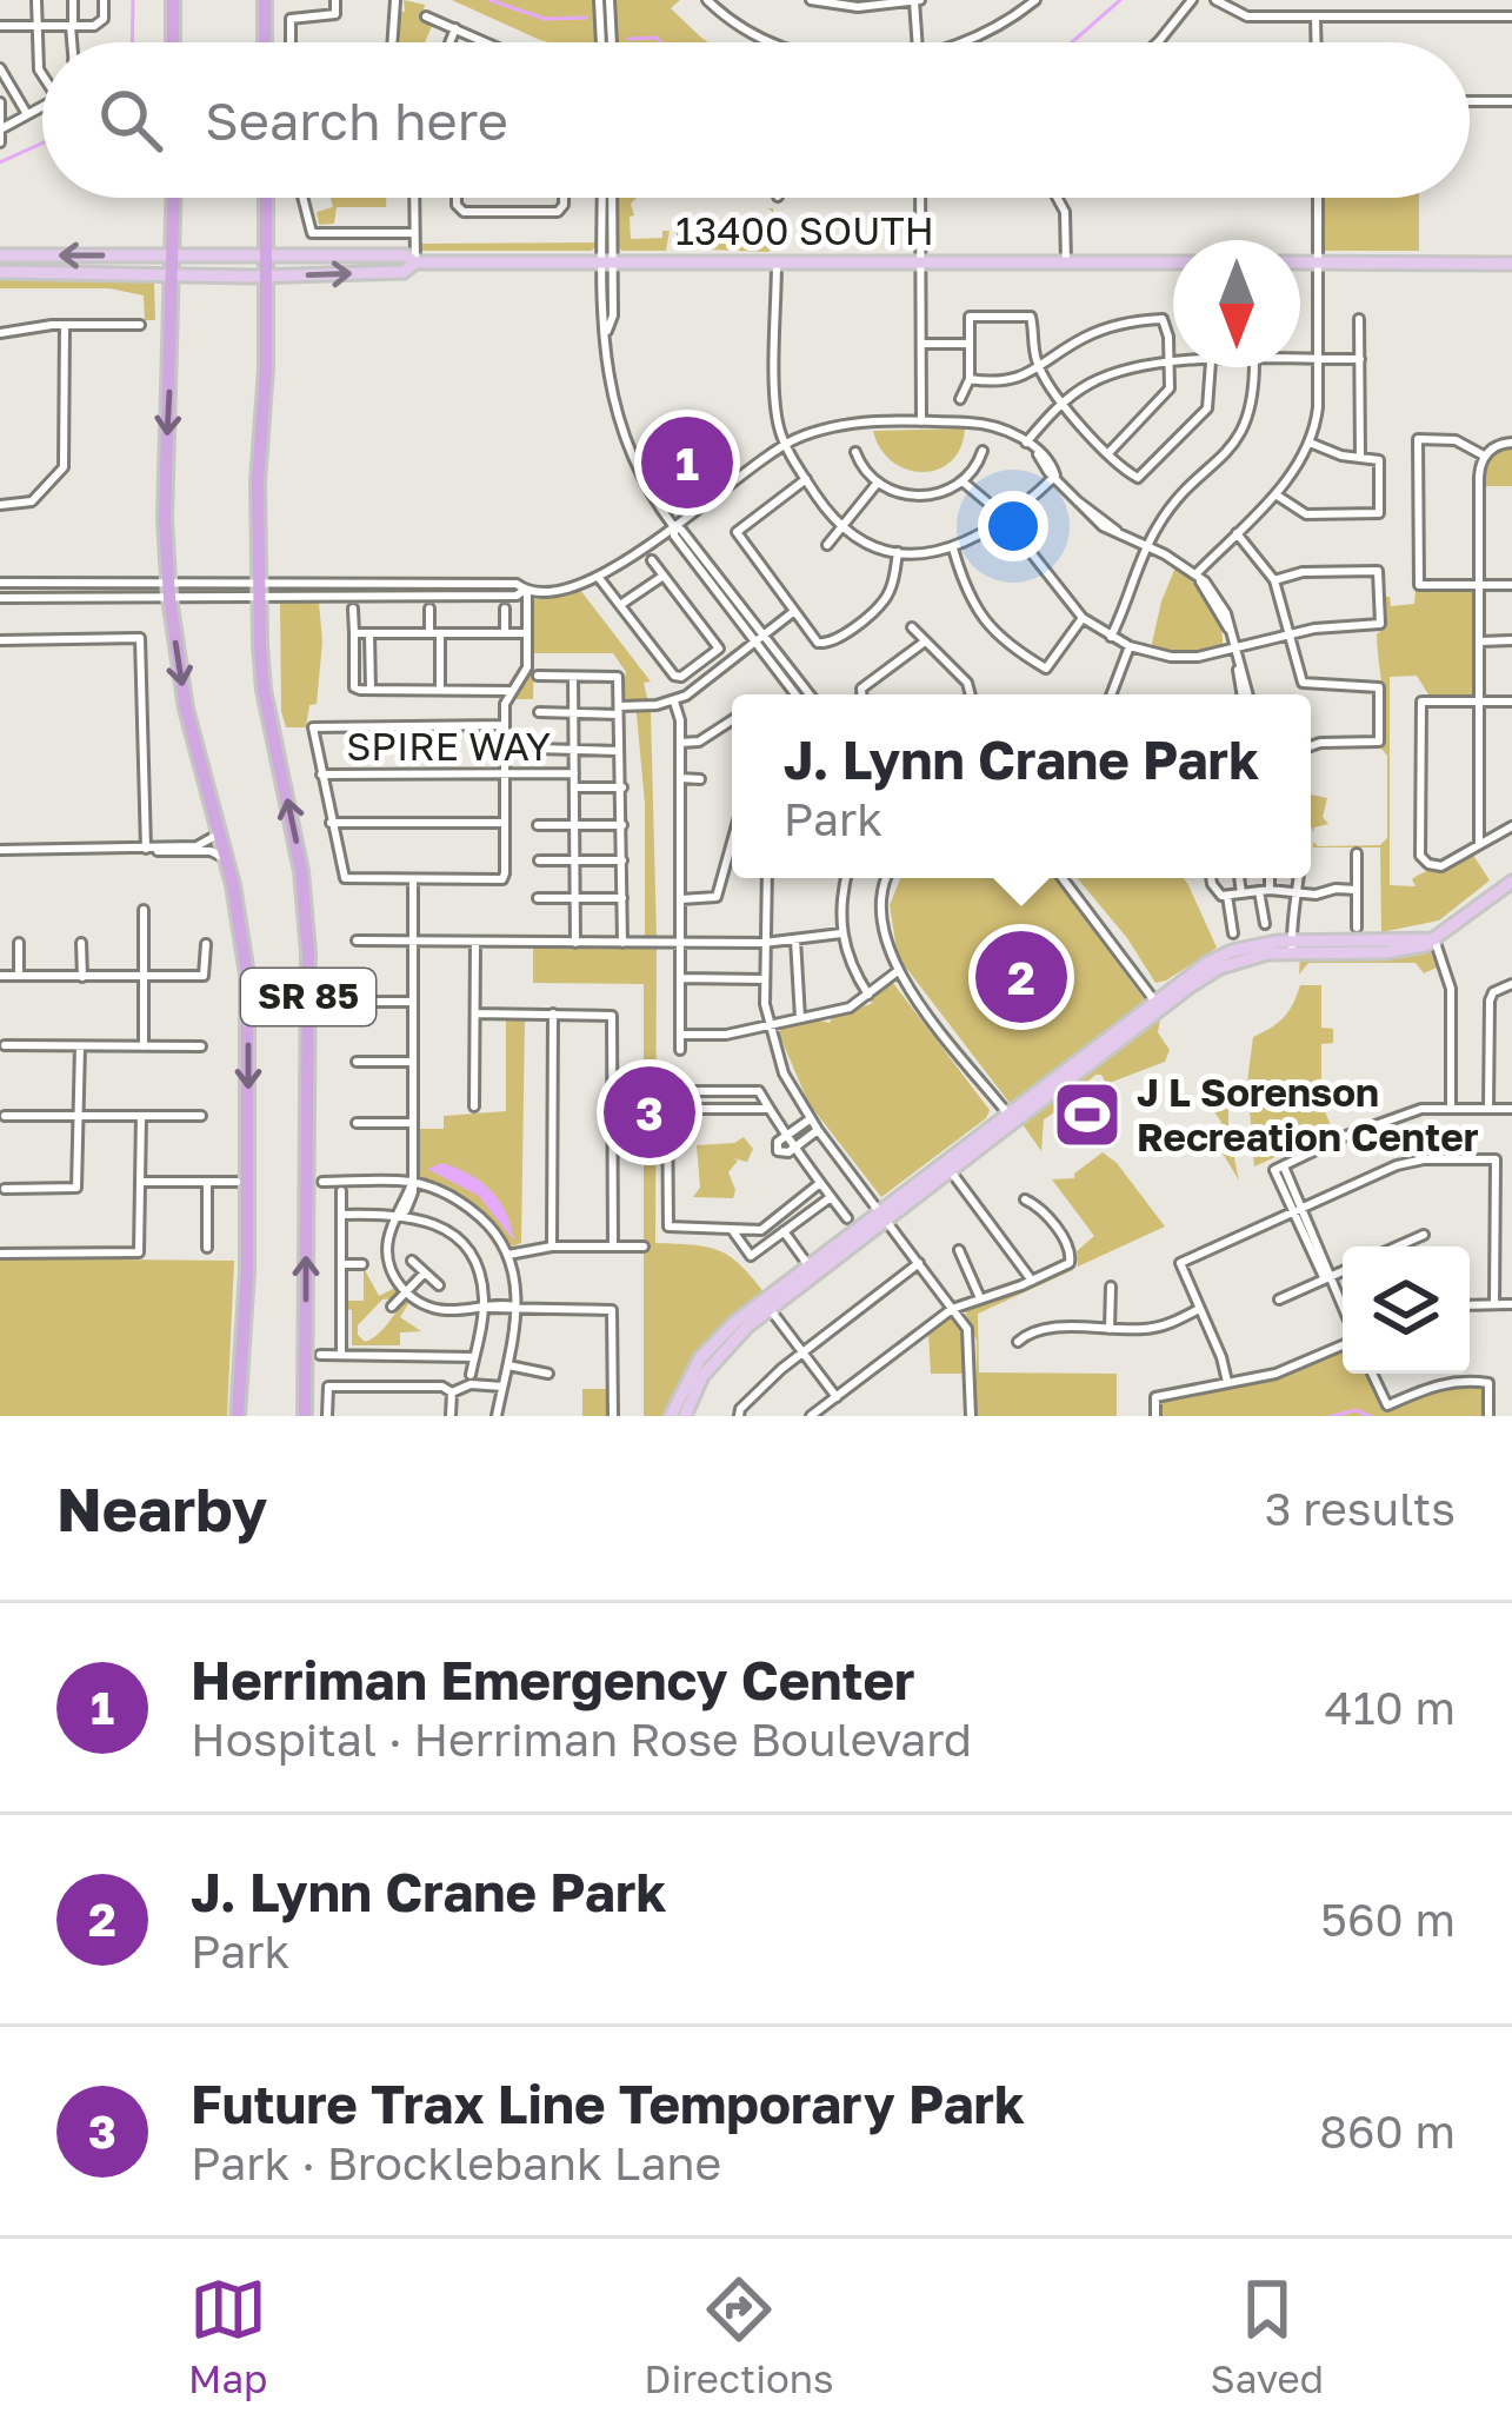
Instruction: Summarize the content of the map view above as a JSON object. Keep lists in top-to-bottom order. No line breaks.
{"streets":{"highway":["SR 85"],"main road":["13400 SOUTH"],"street":["SPIRE WAY"]},"crossings":[["13400 SOUTH","SR 85"]],"places":{"sports":["J L Sorenson Recreation Center"]},"north":"bottom","page":{"search":"Search here","pins":["1","2","3"],"popup":["J. Lynn Crane Park","Park"],"heading":["Nearby","3 results"],"list":[{"mark":"1","name":"Herriman Emergency Center","note":"Hospital · Herriman Rose Boulevard","value":"410 m"},{"mark":"2","name":"J. Lynn Crane Park","note":"Park","value":"560 m"},{"mark":"3","name":"Future Trax Line Temporary Park","note":"Park · Brocklebank Lane","value":"860 m"}],"nav":["Map","Directions","Saved"]}}
